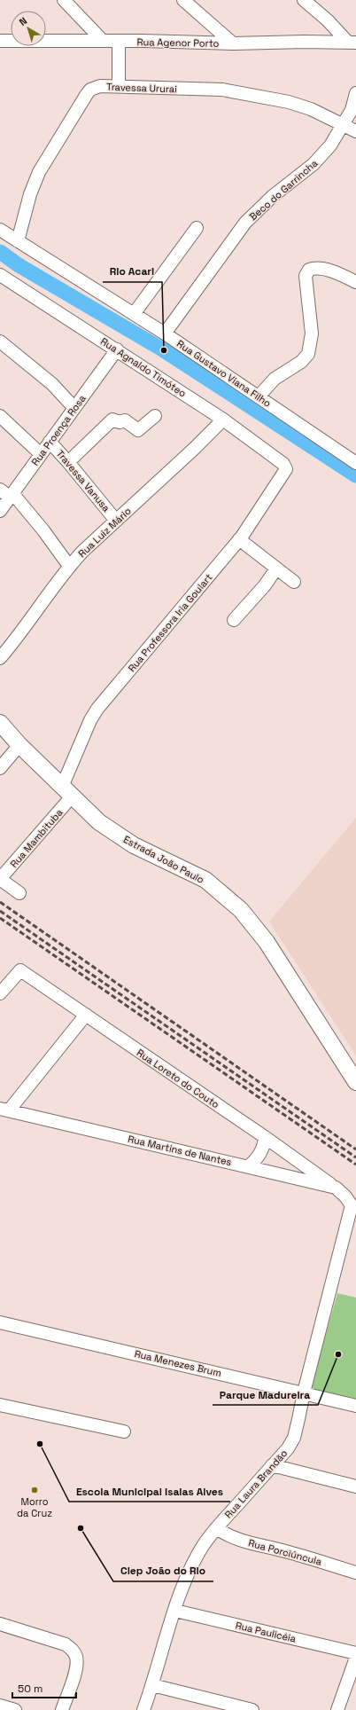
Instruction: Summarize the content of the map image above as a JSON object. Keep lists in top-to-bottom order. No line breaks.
{"streets":{"main road":["Estrada João Paulo"],"street":["Rua Agenor Porto","Travessa Ururai","Beco do Garrincha","Rua Agnaldo Timóteo","Rua Gustavo Viana Filho","Rua Proença Rosa","Travessa Vanusa","Rua Luiz Mário","Rua Professora Iria Goulart","Rua Mambituba","Rua Loreto do Couto","Rua Martins de Nantes","Rua Menezes Brum","Rua Laura Brandão","Rua Porciúncula","Rua Paulicéia"]},"crossings":[["Travessa Ururai","Beco do Garrincha"],["Travessa Ururai","Rua Gustavo Viana Filho"],["Beco do Garrincha","Rua Gustavo Viana Filho"],["Rua Agnaldo Timóteo","Rua Proença Rosa"],["Rua Agnaldo Timóteo","Rua Luiz Mário"],["Rua Agnaldo Timóteo","Rua Professora Iria Goulart"],["Rua Proença Rosa","Travessa Vanusa"],["Travessa Vanusa","Rua Luiz Mário"],["Rua Professora Iria Goulart","Rua Mambituba"],["Rua Professora Iria Goulart","Estrada João Paulo"],["Rua Mambituba","Estrada João Paulo"],["Rua Loreto do Couto","Rua Martins de Nantes"],["Rua Loreto do Couto","Rua Laura Brandão"],["Rua Martins de Nantes","Rua Laura Brandão"],["Rua Menezes Brum","Rua Laura Brandão"],["Rua Laura Brandão","Rua Porciúncula"],["Rua Laura Brandão","Rua Paulicéia"]],"places":["Rio Acari","Parque Madureira","Escola Municipal Isaias Alves","Morro da Cruz","Ciep João do Rio"],"scale_bar":"50 m","north":"top left"}
